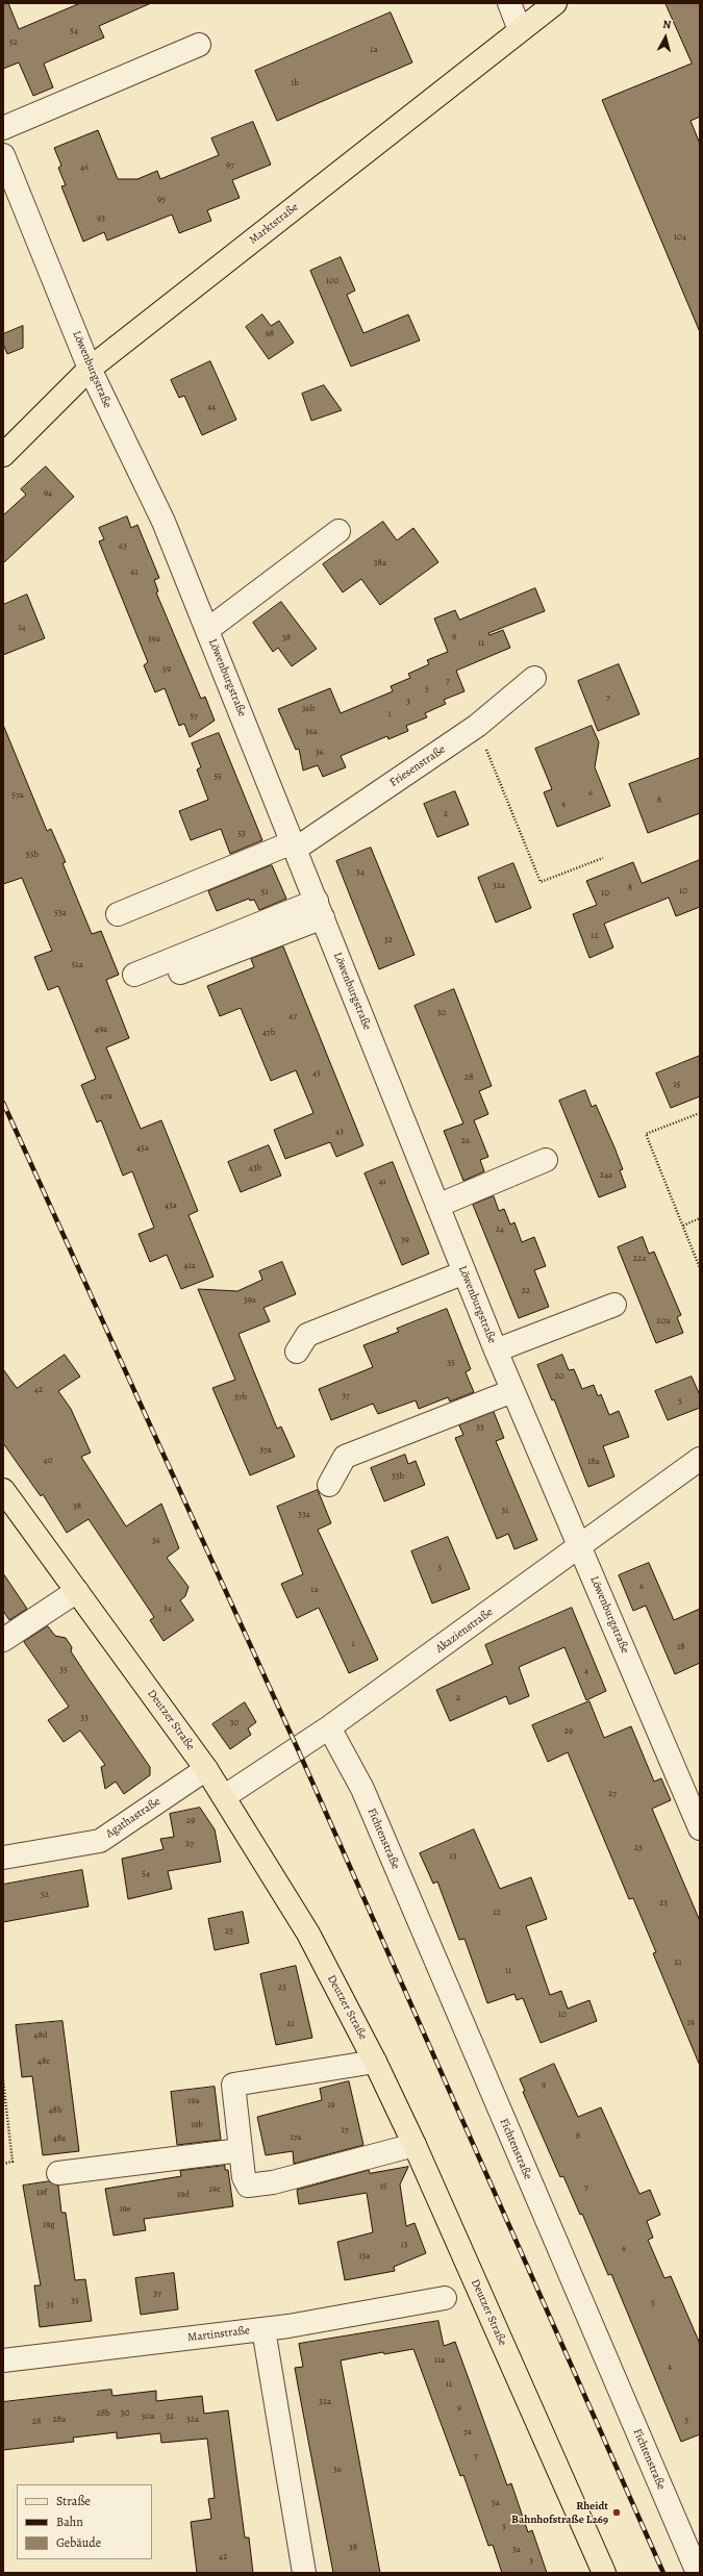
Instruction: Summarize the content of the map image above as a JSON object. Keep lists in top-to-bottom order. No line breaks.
{"streets":{"main road":["Marktstraße","Deutzer Straße"],"street":["Löwenburgstraße","Friesenstraße","Akazienstraße","Agathastraße","Fichtenstraße","Martinstraße"]},"crossings":[["Marktstraße","Löwenburgstraße"],["Löwenburgstraße","Friesenstraße"],["Löwenburgstraße","Akazienstraße"],["Akazienstraße","Deutzer Straße"],["Akazienstraße","Fichtenstraße"],["Deutzer Straße","Agathastraße"]],"places":["Rheidt Bahnhofstraße L269"],"house_numbers":["54","52","1a","1b","97","46","95","93","104","100","98","44","94","63","38a","61","14","9","38","59a","11","59","7","5","7","3","36b","1","57","36a","36","55","6","57a","8","4","2","53","55b","34","32a","8","10","51","10","53a","12","32","51a","30","47","49a","47b","45","28","15","47a","43","26","45a","43b","24a","41","43a","24","39","22a","41a","22","39a","20a","35","20","42","37","37b","5","33","37a","40","18a","33b","38","31","33a","36","3","6","1a","34","1","18","35","4","2","33","30","29","27","29","27","25","13","54","52","23","12","25","21","11","23","10","19","21","48d","48c","9","19a","19","48b","19b","17","8","17a","48a","15","7","19c","19f","19d","19e","19g","13","6","13a","37","35","5","33","11a","4","11","32a","9","28b","30","30a","32","28a","32a","3","28","7a","7","36","5a","5","38","3a","42","3"],"legend":["Straße","Bahn","Gebäude"],"north":"top"}
